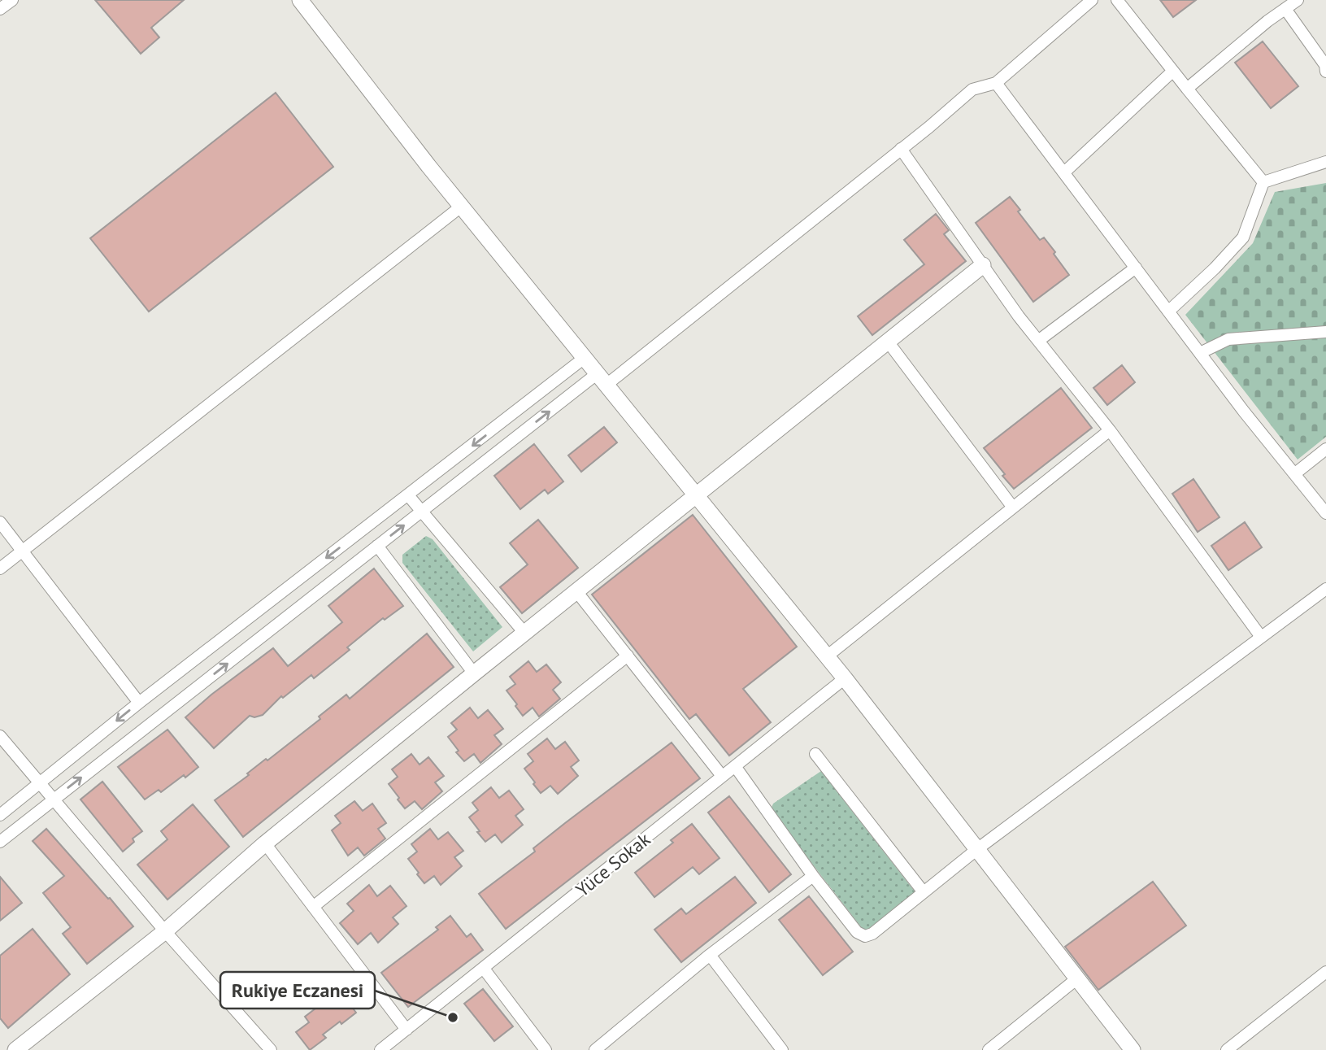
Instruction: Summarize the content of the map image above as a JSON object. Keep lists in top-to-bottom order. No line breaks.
{"streets":{"street":["Yüce Sokak"]},"places":["Rukiye Eczanesi"]}
